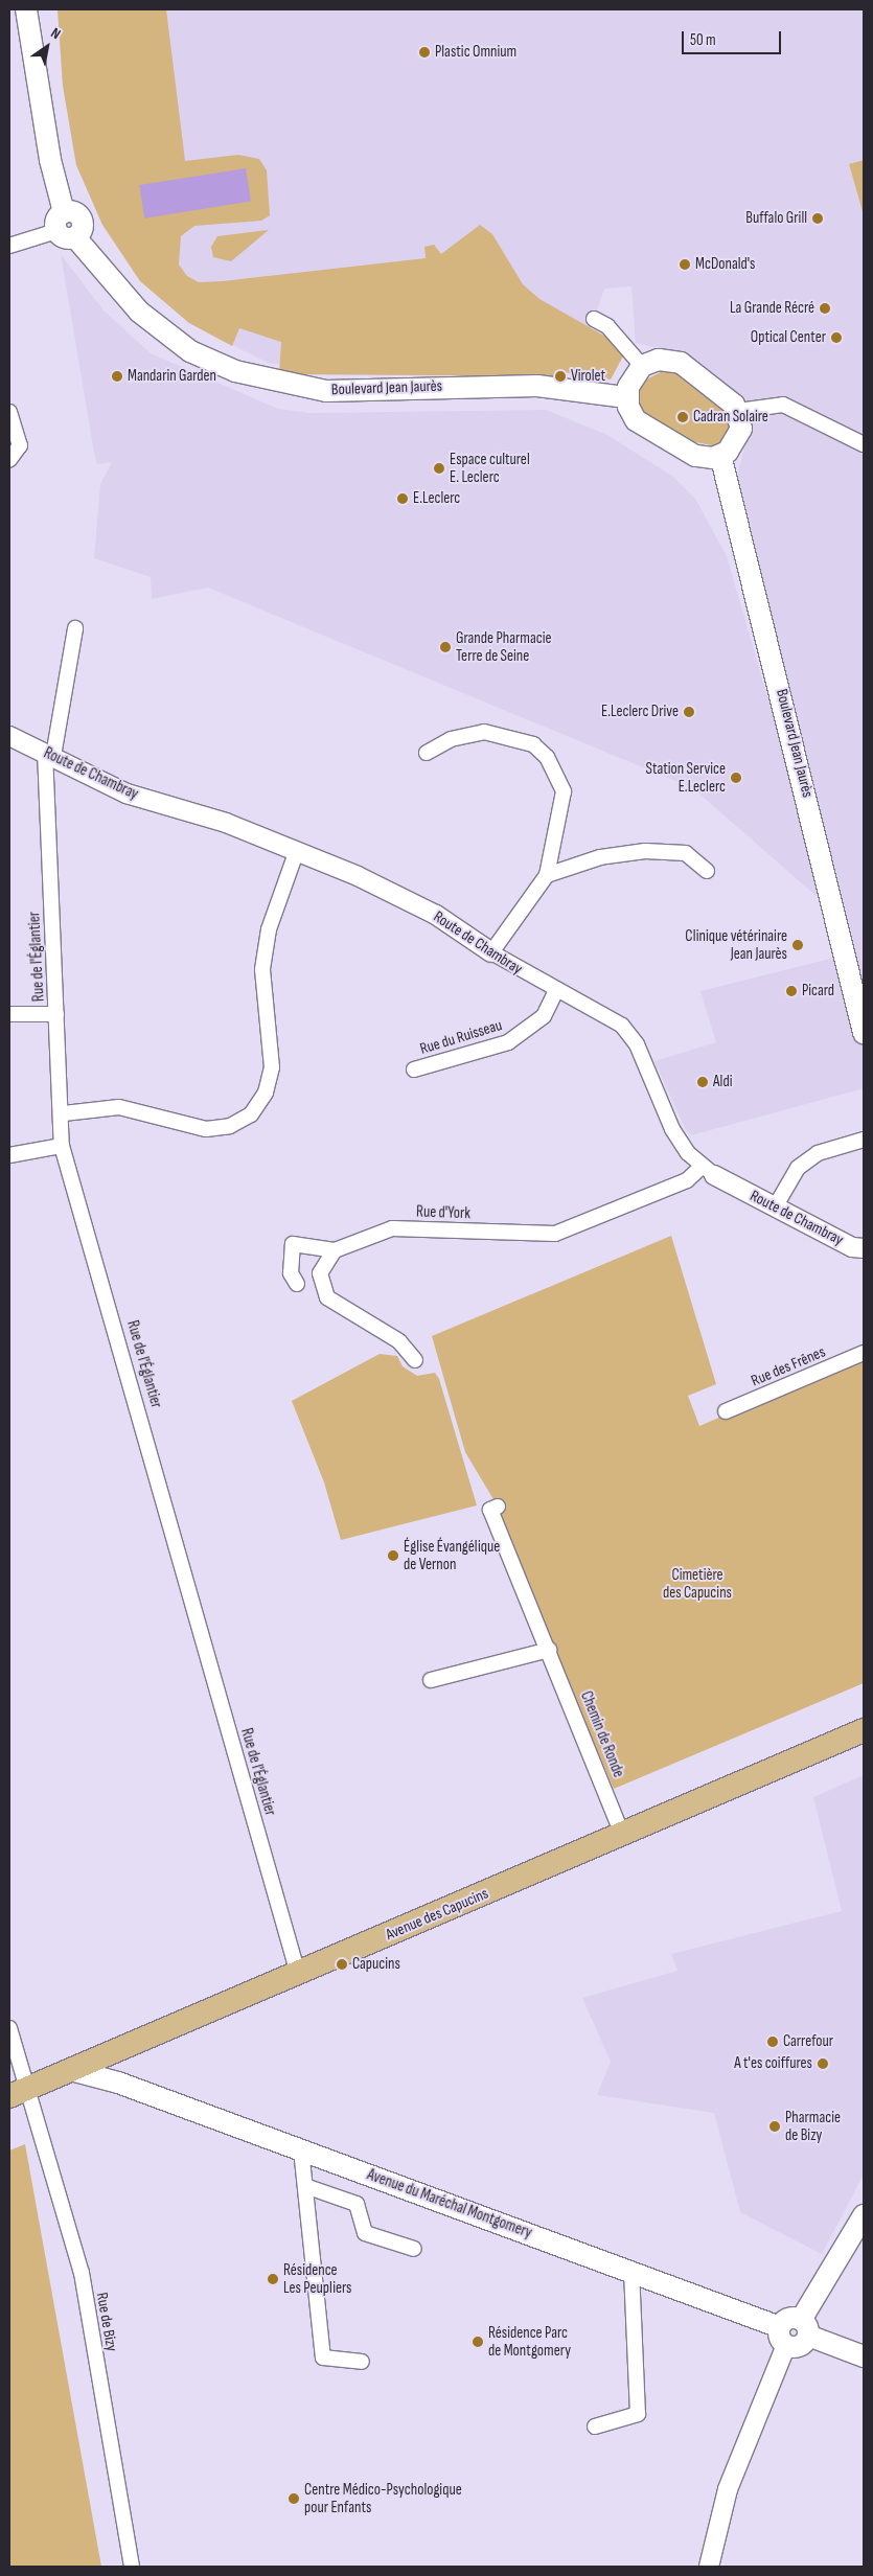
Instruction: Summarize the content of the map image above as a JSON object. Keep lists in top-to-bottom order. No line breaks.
{"streets":{"main road":["Boulevard Jean Jaurès","Avenue des Capucins","Avenue du Maréchal Montgomery"],"street":["Route de Chambray","Rue de l'Églantier","Rue du Ruisseau","Rue d'York","Rue des Frênes","Chemin de Ronde","Rue de Bizy"]},"crossings":[["Route de Chambray","Rue de l'Églantier"],["Route de Chambray","Rue du Ruisseau"],["Route de Chambray","Rue d'York"],["Rue de l'Églantier","Avenue des Capucins"],["Chemin de Ronde","Avenue des Capucins"],["Avenue des Capucins","Avenue du Maréchal Montgomery"],["Avenue des Capucins","Rue de Bizy"]],"parks":["Cimetière des Capucins"],"places":["Plastic Omnium","Buffalo Grill","McDonald's","La Grande Récré","Optical Center","Mandarin Garden","Virolet","Cadran Solaire","Espace culturel E. Leclerc","E.Leclerc","Grande Pharmacie Terre de Seine","E.Leclerc Drive","Station Service E.Leclerc","Clinique vétérinaire Jean Jaurès","Picard","Aldi","Église Évangélique de Vernon","Capucins","Carrefour","A t'es coiffures","Pharmacie de Bizy","Résidence Les Peupliers","Résidence Parc de Montgomery","Centre Médico-Psychologique pour Enfants"],"scale_bar":"50 m","north":"top right"}
